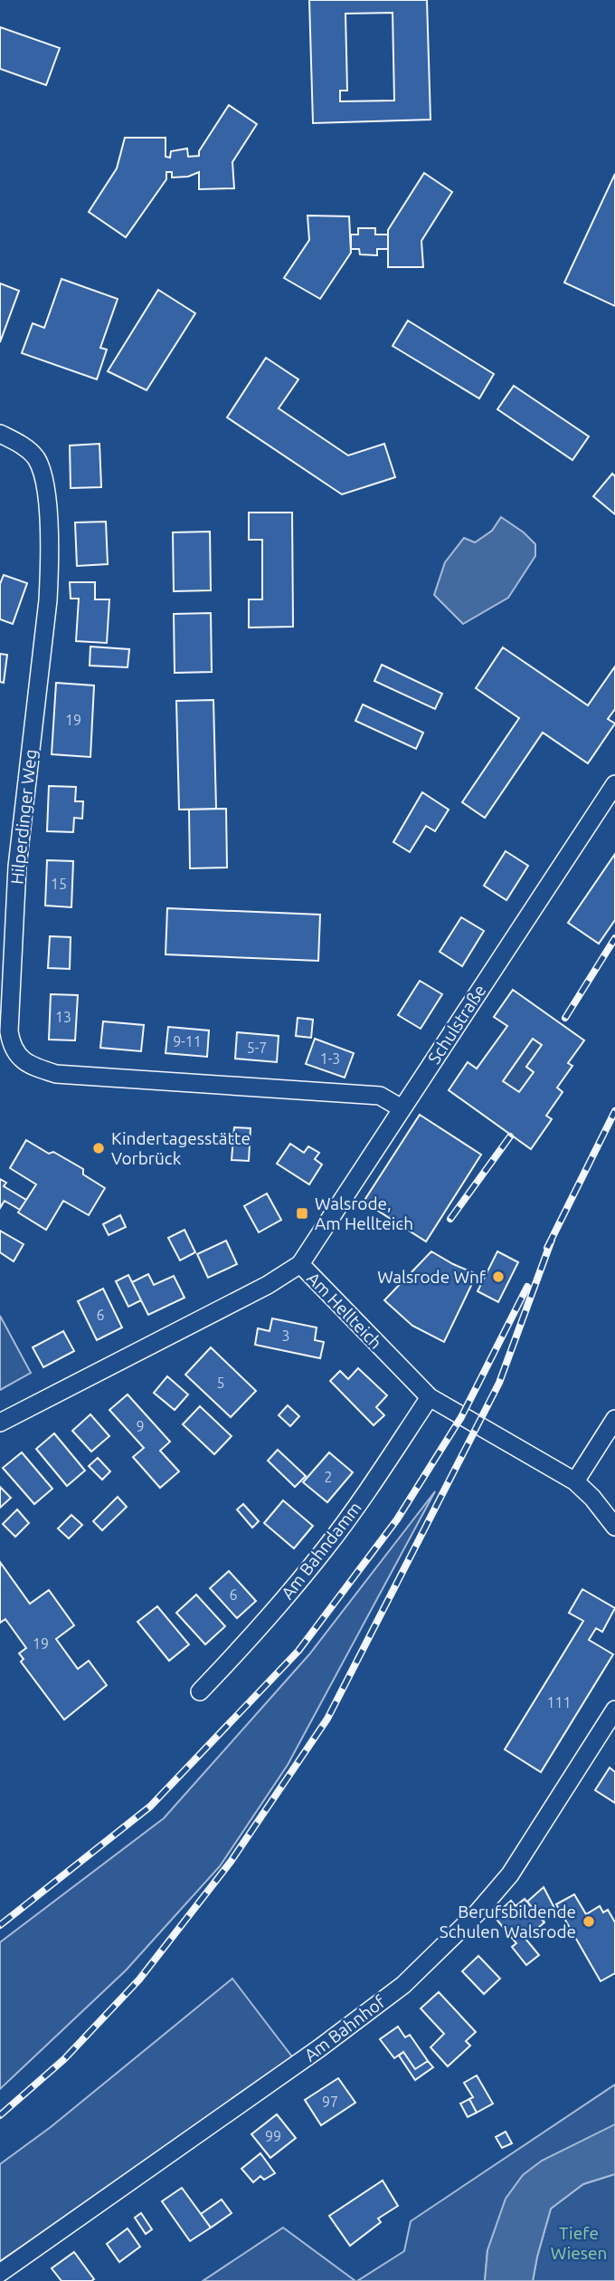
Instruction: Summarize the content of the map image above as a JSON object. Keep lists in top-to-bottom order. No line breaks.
{"streets":{"street":["Hilperdinger Weg","Schulstraße","Am Hellteich","Am Bahndamm","Am Bahnhof"]},"crossings":[["Hilperdinger Weg","Schulstraße"],["Schulstraße","Am Hellteich"],["Am Hellteich","Am Bahndamm"]],"parks":["Tiefe Wiesen"],"places":{"other":["Kindertagesstätte Vorbrück","Walsrode Wnf","Berufsbildende Schulen Walsrode"],"transit":["Walsrode, Am Hellteich"]},"house_numbers":["19","15","13","9-11","5-7","1-3","6","3","5","9","2","6","19","111","97","99"]}
